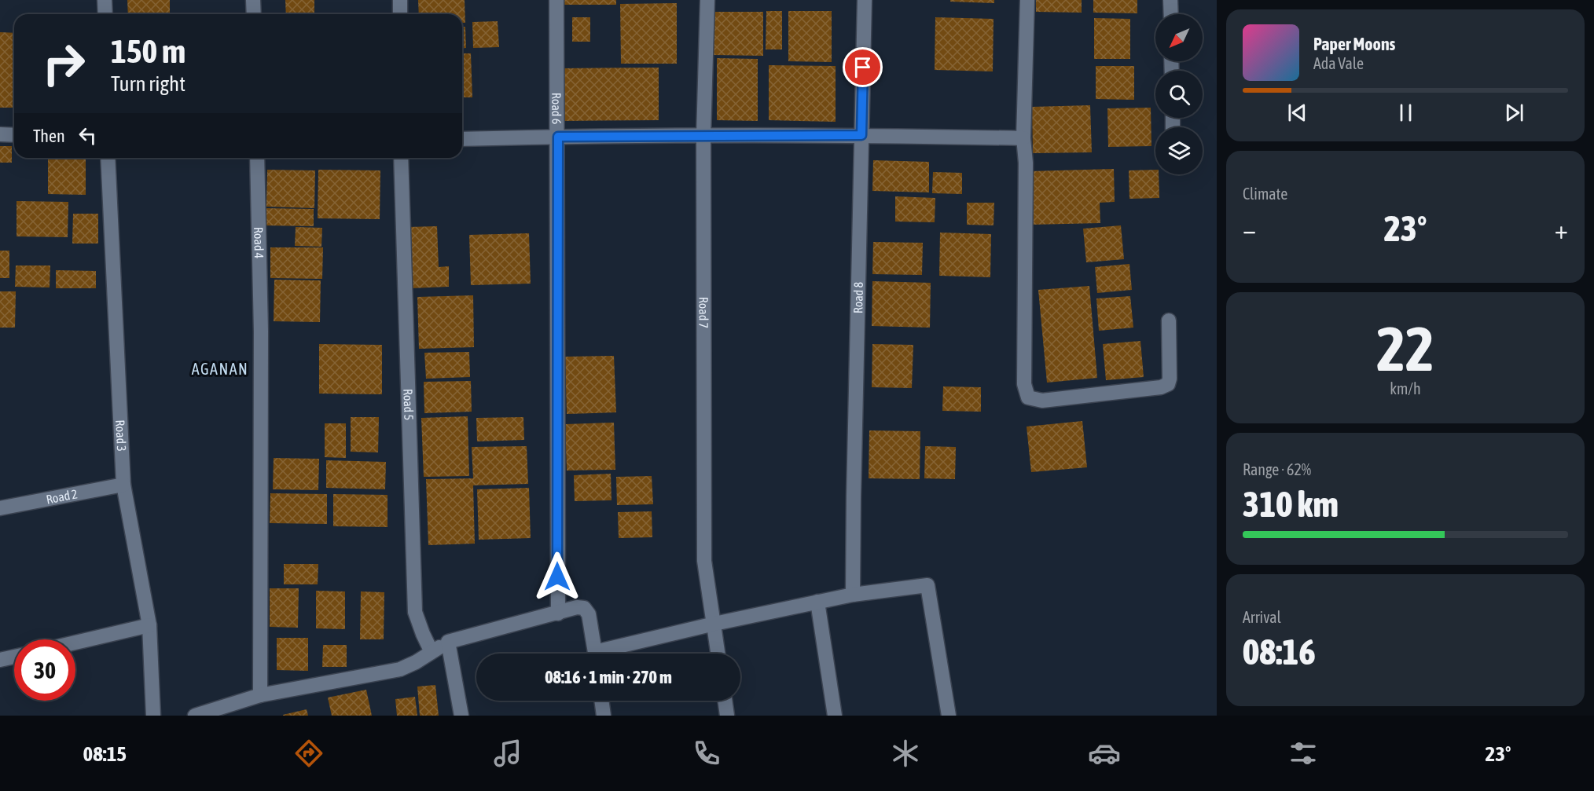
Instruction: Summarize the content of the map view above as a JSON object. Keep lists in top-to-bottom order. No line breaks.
{"streets":{"street":["Road 6","Road 4","Road 8","Road 7","Road 5","Road 3","Road 2"]},"crossings":[["Road 3","Road 2"]],"districts":["AGANAN"],"north":"bottom left","page":{"turn":["150 m","Turn right"],"song":["Paper Moons","Ada Vale"],"then":"Then","tile":["Climate",["22","km/h"],["Range · 62%","310 km"],["Arrival","08:16"]],"heat":["−","23°","+"],"limit":"30","trip":"08:16 · 1 min · 270 m","tabs":["08:15","23°"]}}
